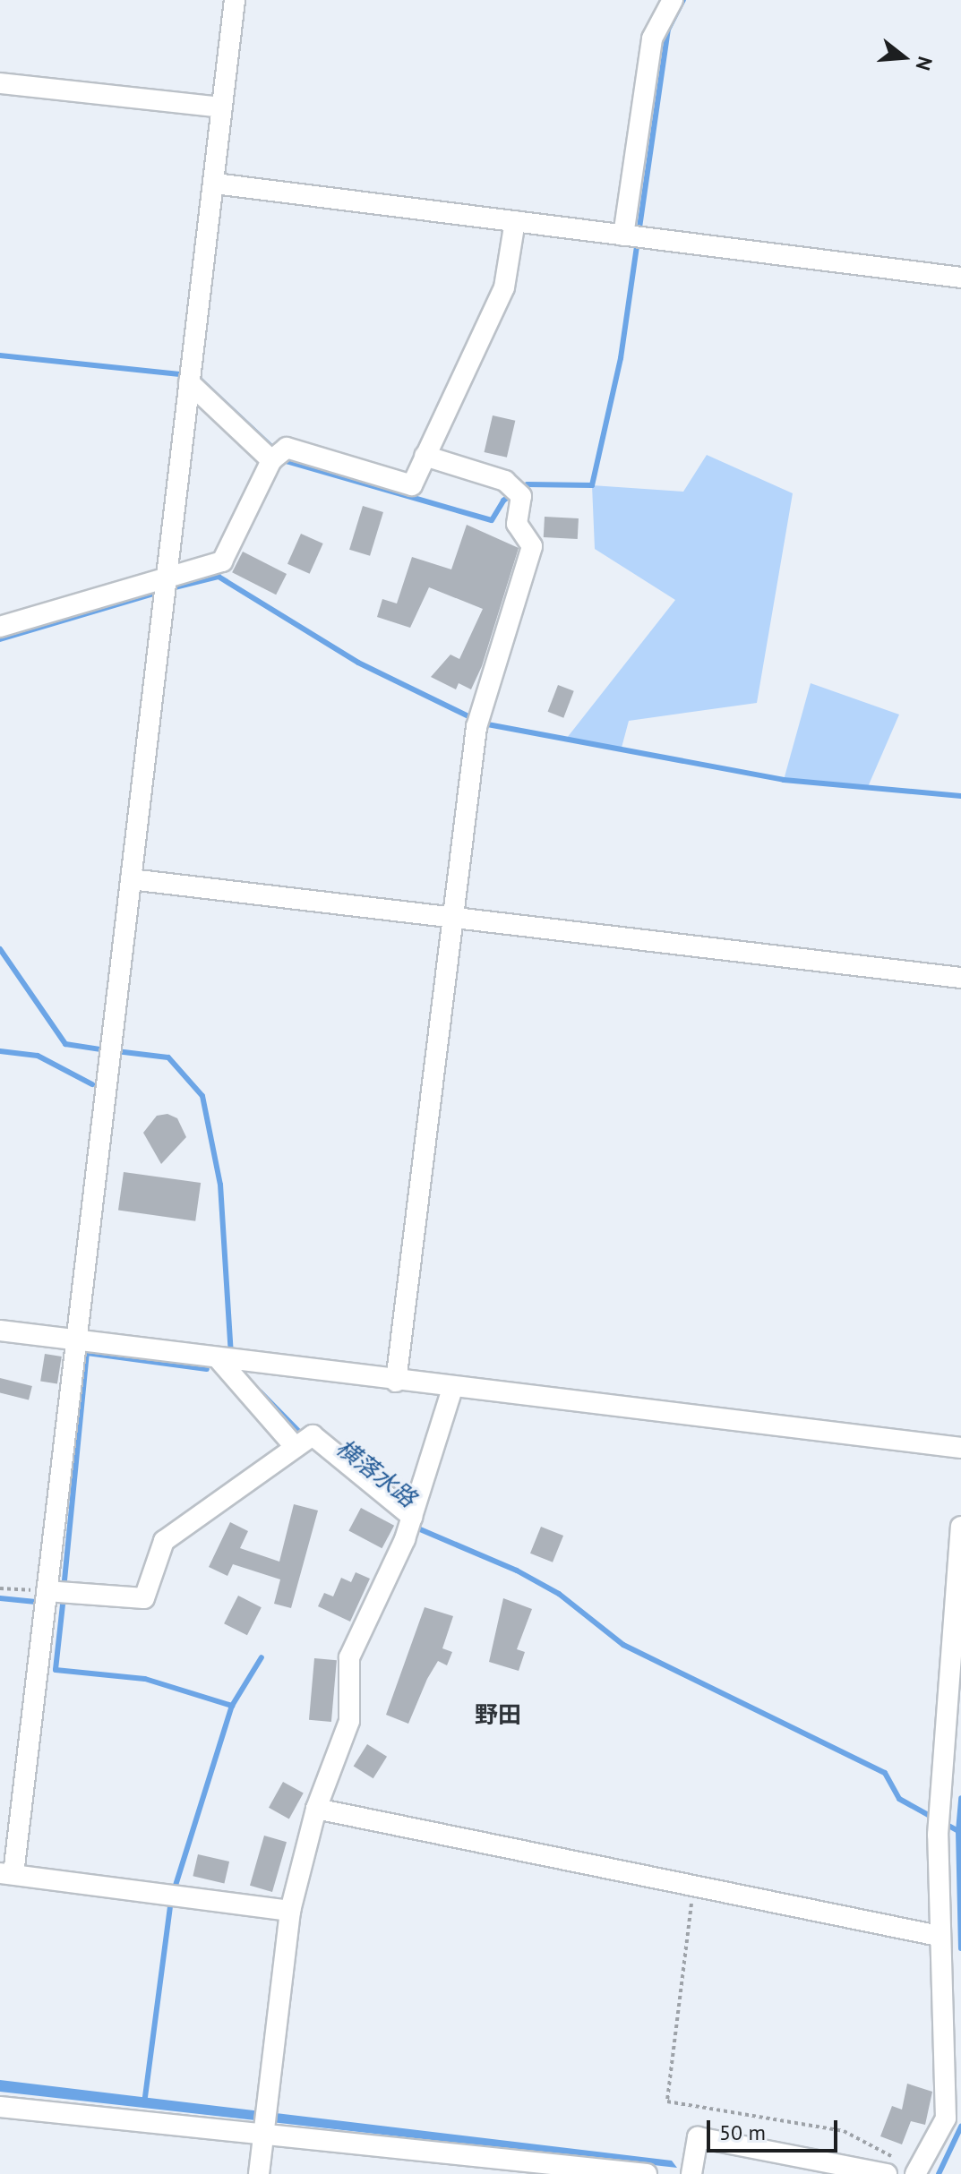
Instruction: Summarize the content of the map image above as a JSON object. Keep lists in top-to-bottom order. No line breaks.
{"districts":["野田"],"water":["横落水路"],"scale_bar":"50 m","north":"right"}
